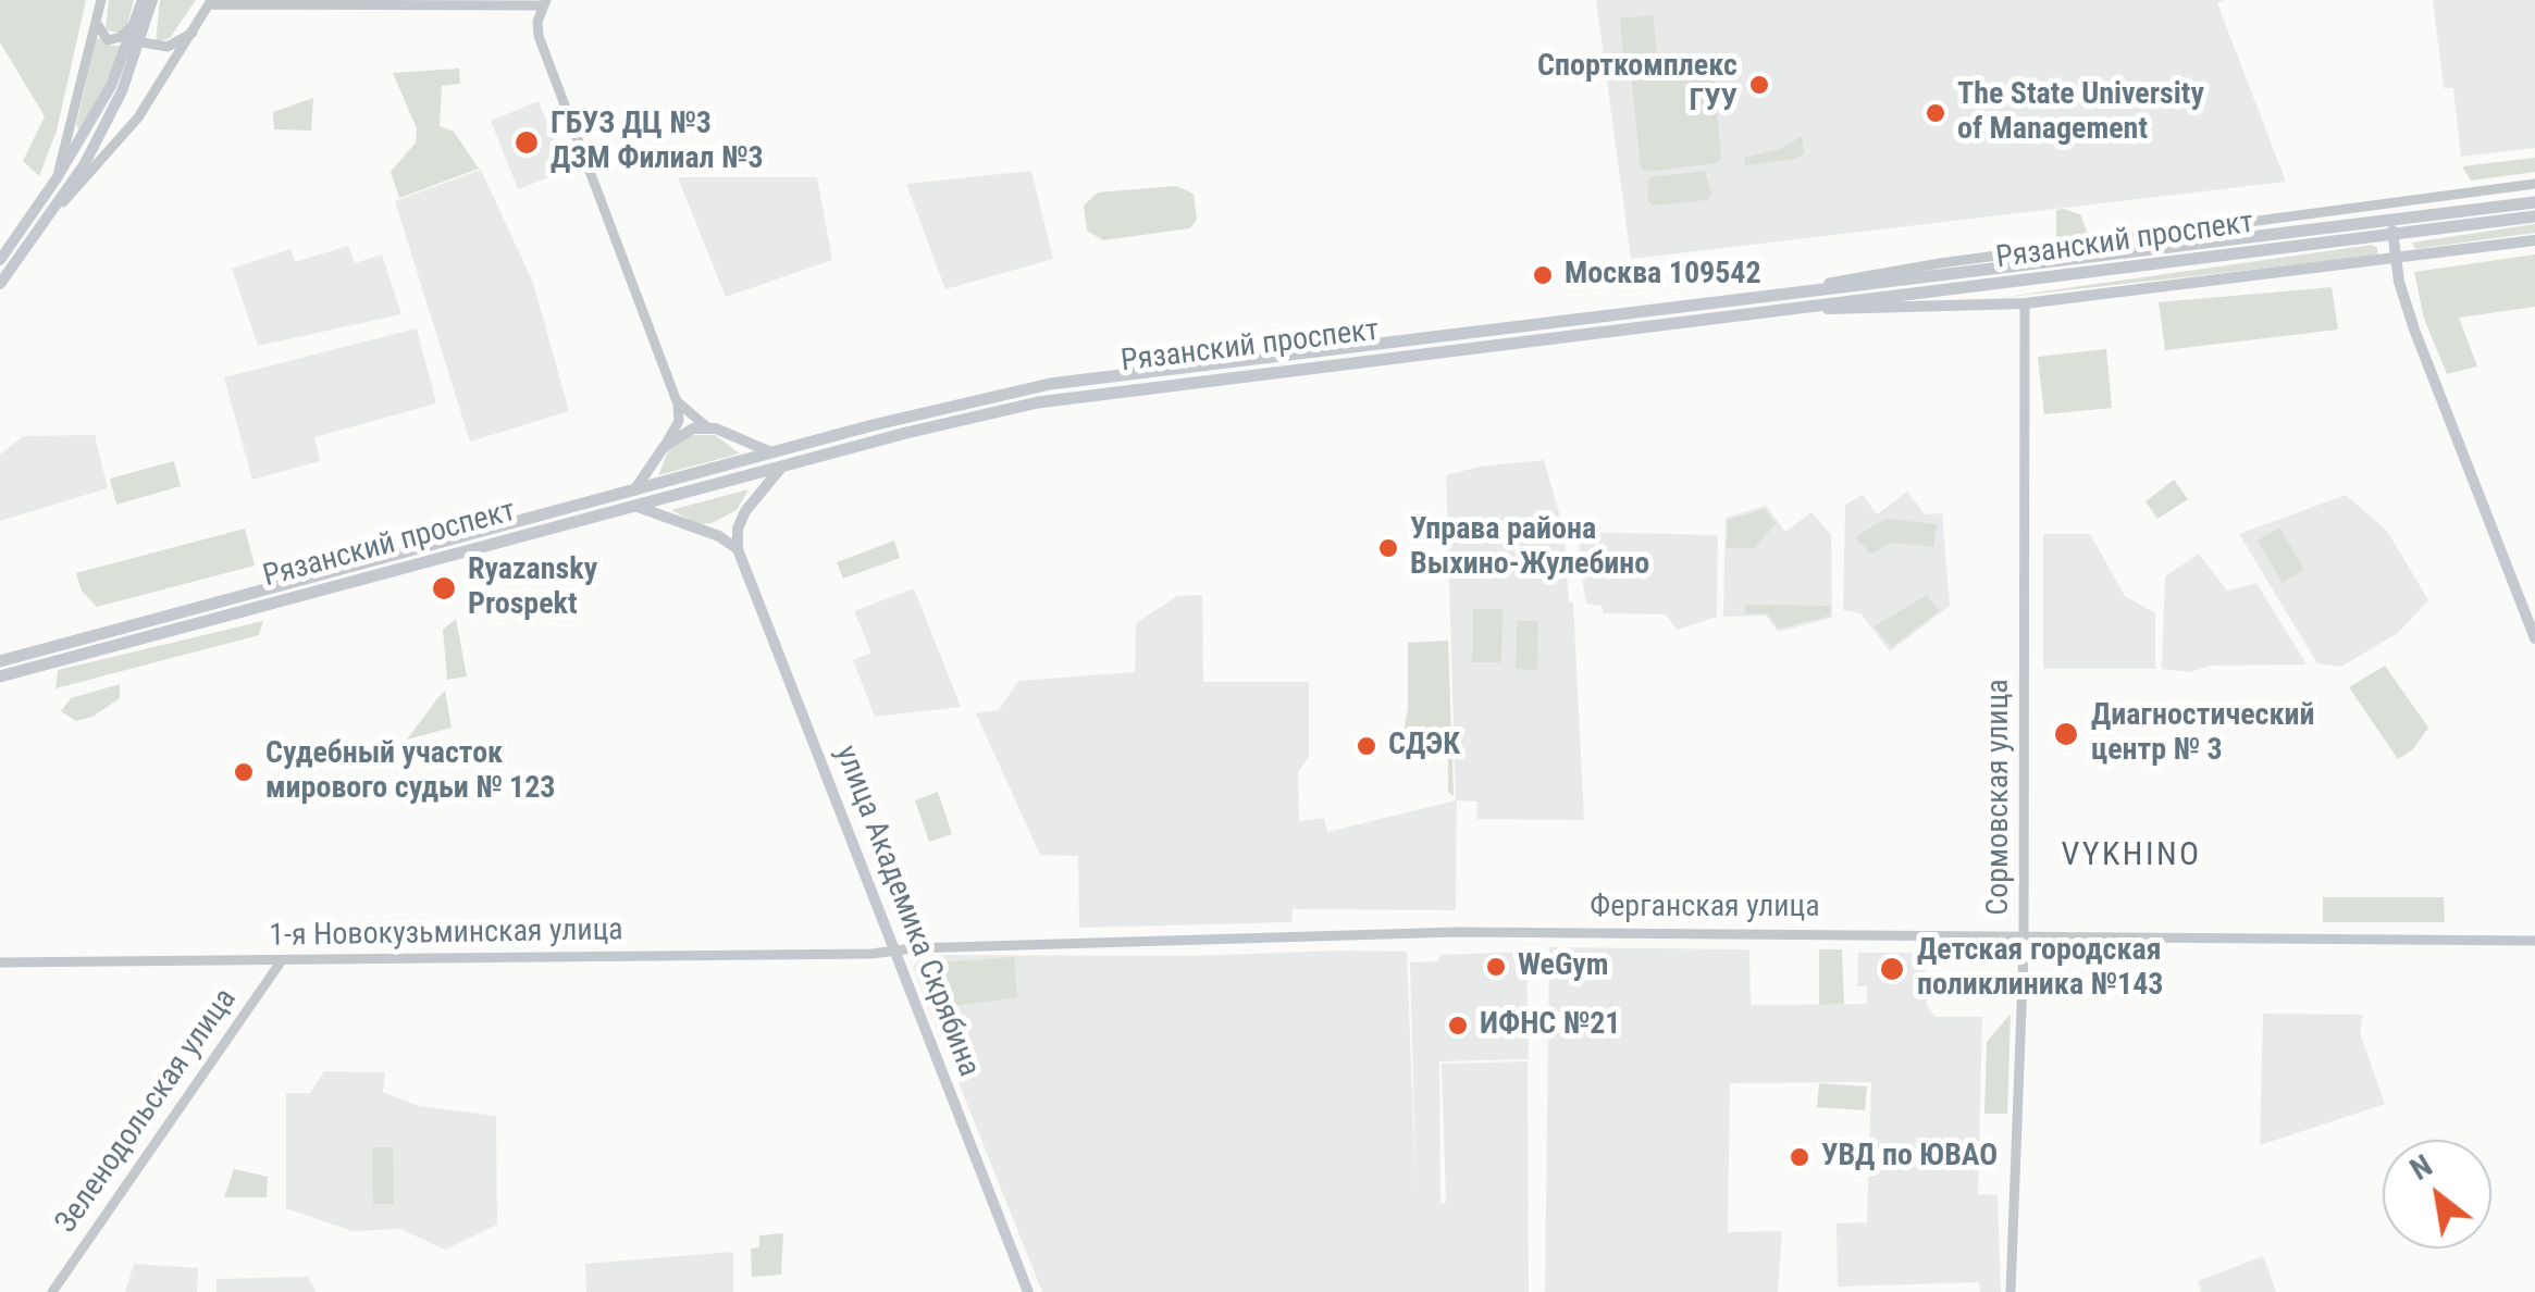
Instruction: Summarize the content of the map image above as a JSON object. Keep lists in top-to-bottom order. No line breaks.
{"streets":{"main road":["Рязанский проспект","улица Академика Скрябина"],"street":["Сормовская улица","Ферганская улица","1-я Новокузьминская улица","Зеленодольская улица"]},"crossings":[["Сормовская улица","Ферганская улица"],["Ферганская улица","улица Академика Скрябина"],["Ферганская улица","1-я Новокузьминская улица"],["улица Академика Скрябина","1-я Новокузьминская улица"],["1-я Новокузьминская улица","Зеленодольская улица"]],"districts":["VYKHINO"],"places":["Спорткомплекс ГУУ","The State University of Management","ГБУЗ ДЦ №3 ДЗМ Филиал №3","Москва 109542","Управа района Выхино-Жулебино","Ryazansky Prospekt","Диагностический центр № 3","СДЭК","Судебный участок мирового судьи № 123","WeGym","Детская городская поликлиника №143","ИФНС №21","УВД по ЮВАО"],"north":"top left"}
